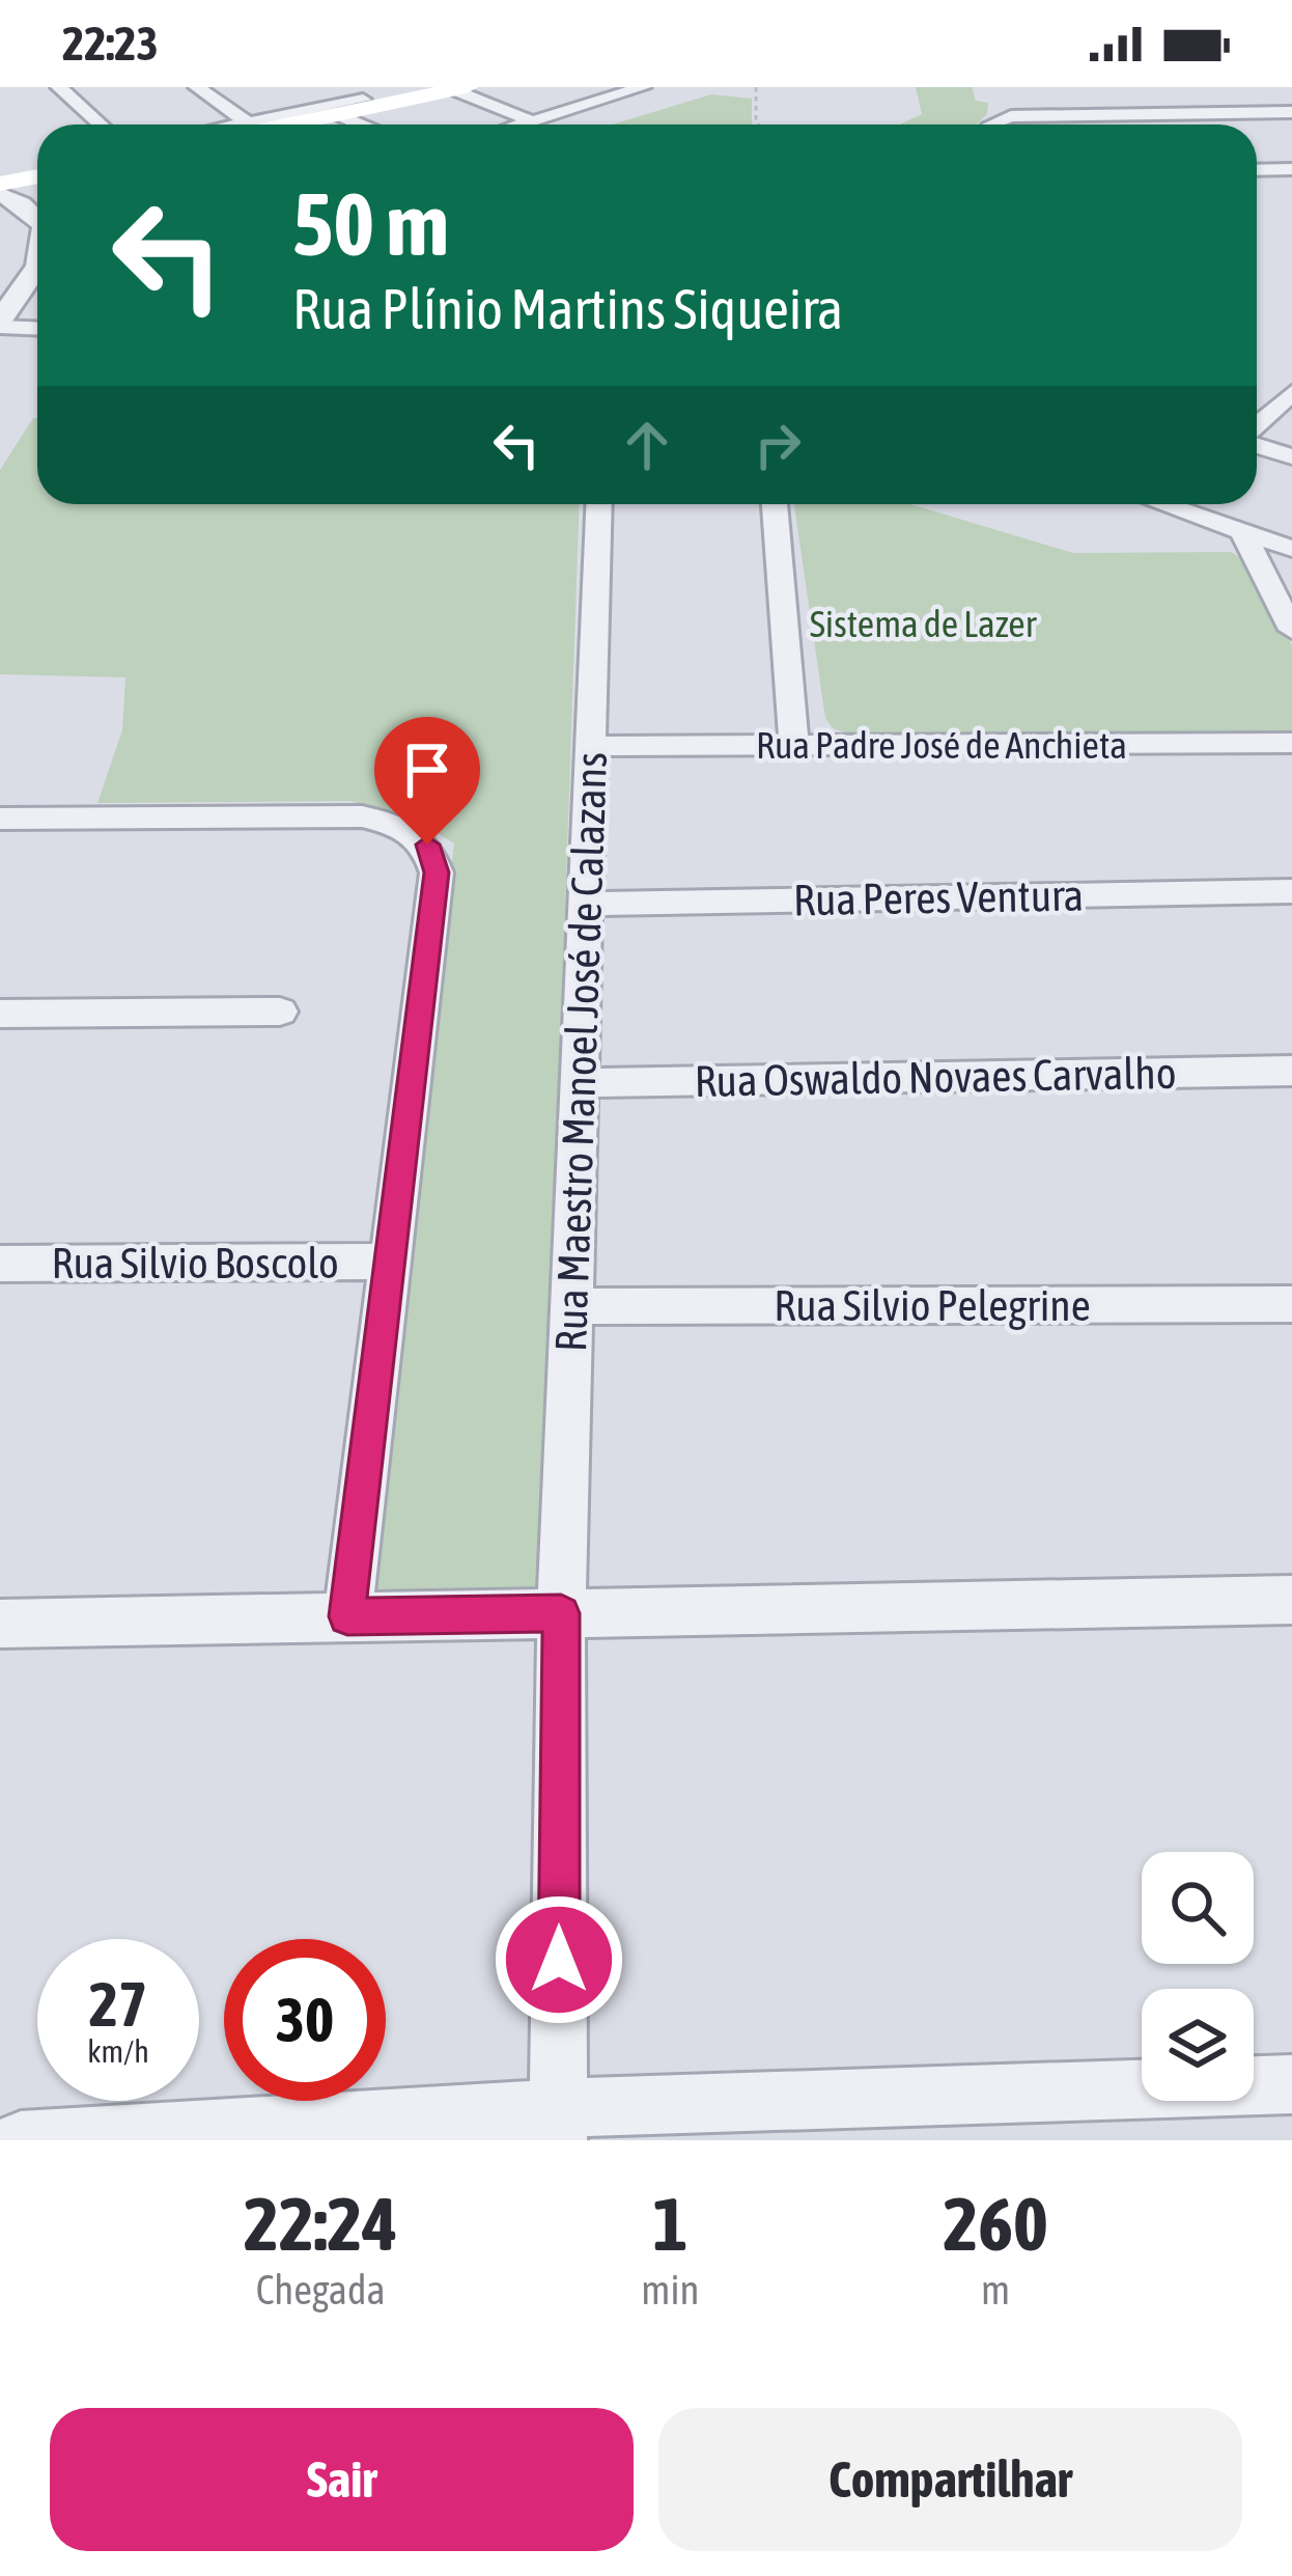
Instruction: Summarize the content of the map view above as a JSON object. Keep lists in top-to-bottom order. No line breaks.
{"streets":{"street":["Rua Padre José de Anchieta","Rua Peres Ventura","Rua Maestro Manoel José de Calazans","Rua Oswaldo Novaes Carvalho","Rua Silvio Boscolo","Rua Silvio Pelegrine"]},"crossings":[["Rua Padre José de Anchieta","Rua Maestro Manoel José de Calazans"],["Rua Peres Ventura","Rua Maestro Manoel José de Calazans"],["Rua Maestro Manoel José de Calazans","Rua Oswaldo Novaes Carvalho"],["Rua Maestro Manoel José de Calazans","Rua Silvio Pelegrine"]],"parks":["Sistema de Lazer"],"page":{"status":"22:23","turn":["50 m","Rua Plínio Martins Siqueira"],"speed":"27 km/h","limit":"30","eta":["22:24","Chegada","1","min","260","m"],"buttons":["Sair","Compartilhar"]}}
